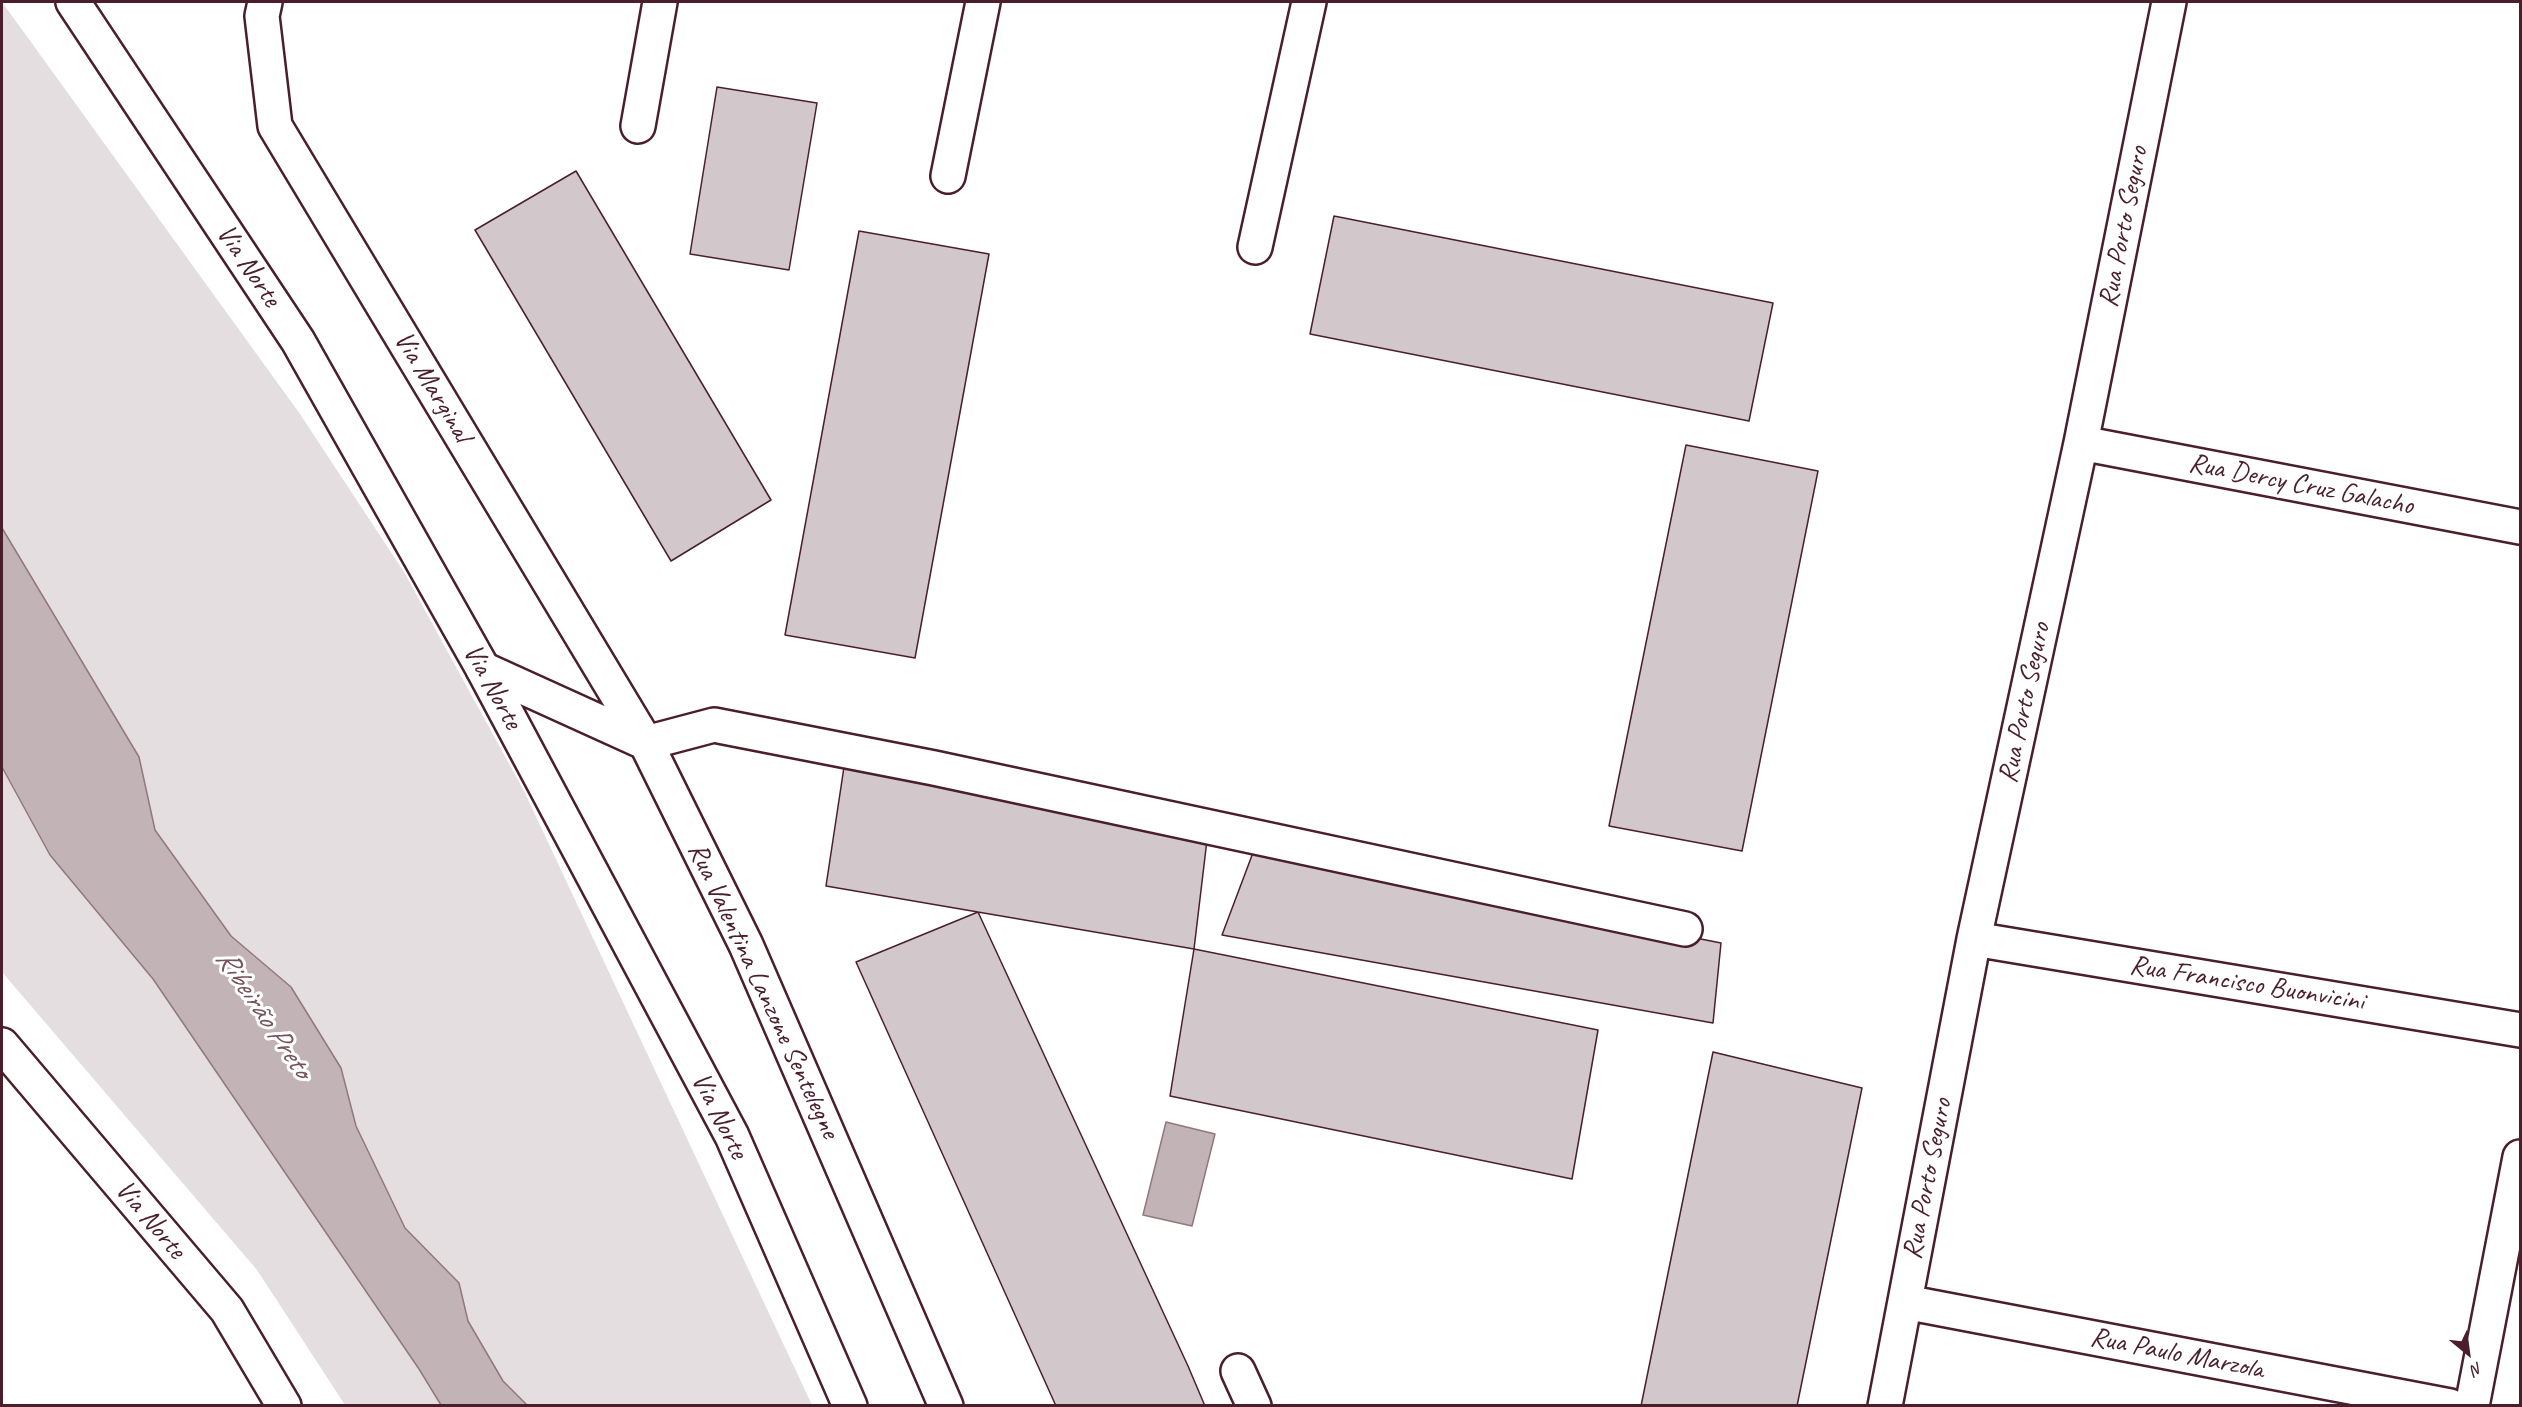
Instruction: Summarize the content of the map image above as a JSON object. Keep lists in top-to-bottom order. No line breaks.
{"streets":{"street":["Rua Porto Seguro","Via Norte","Via Marginal","Rua Dercy Cruz Galacho","Rua Francisco Buonvicini","Rua Valentina Lanzone Sentelegne","Rua Paulo Marzola"]},"crossings":[["Rua Porto Seguro","Rua Dercy Cruz Galacho"],["Rua Porto Seguro","Rua Francisco Buonvicini"],["Rua Porto Seguro","Rua Paulo Marzola"],["Via Marginal","Rua Valentina Lanzone Sentelegne"]],"water":["Ribeirão Preto"],"north":"bottom right"}
